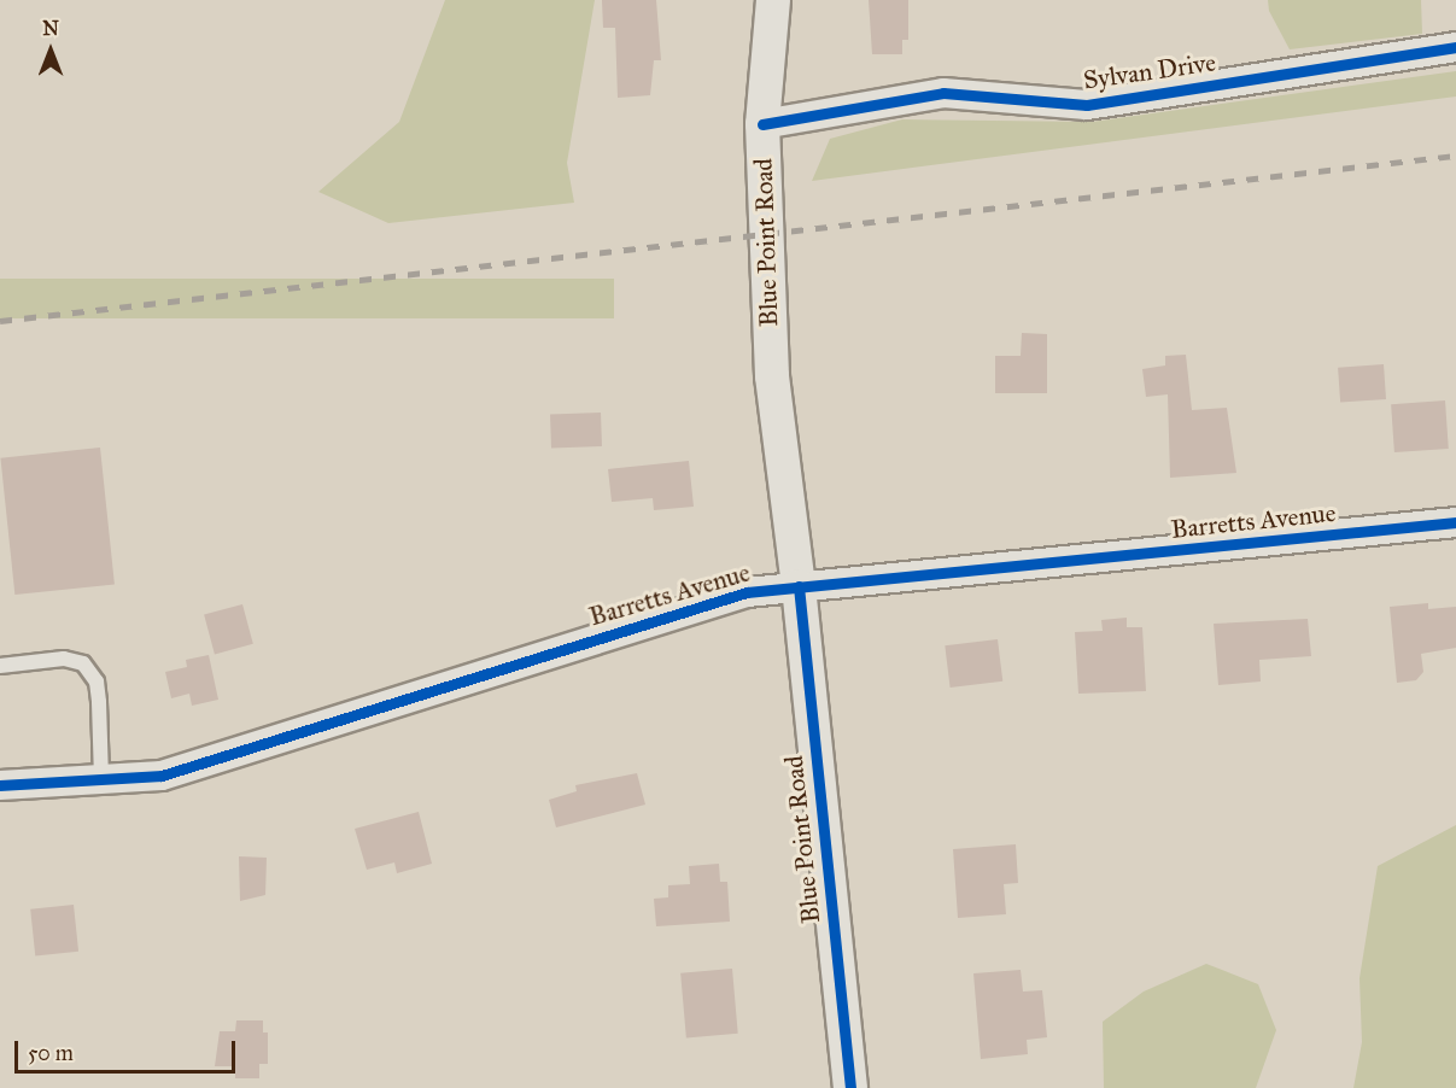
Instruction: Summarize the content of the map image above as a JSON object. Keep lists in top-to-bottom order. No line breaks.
{"streets":{"street":["Sylvan Drive","Blue Point Road","Barretts Avenue"]},"crossings":[["Sylvan Drive","Blue Point Road"],["Blue Point Road","Barretts Avenue"]],"scale_bar":"50 m","north":"top"}
